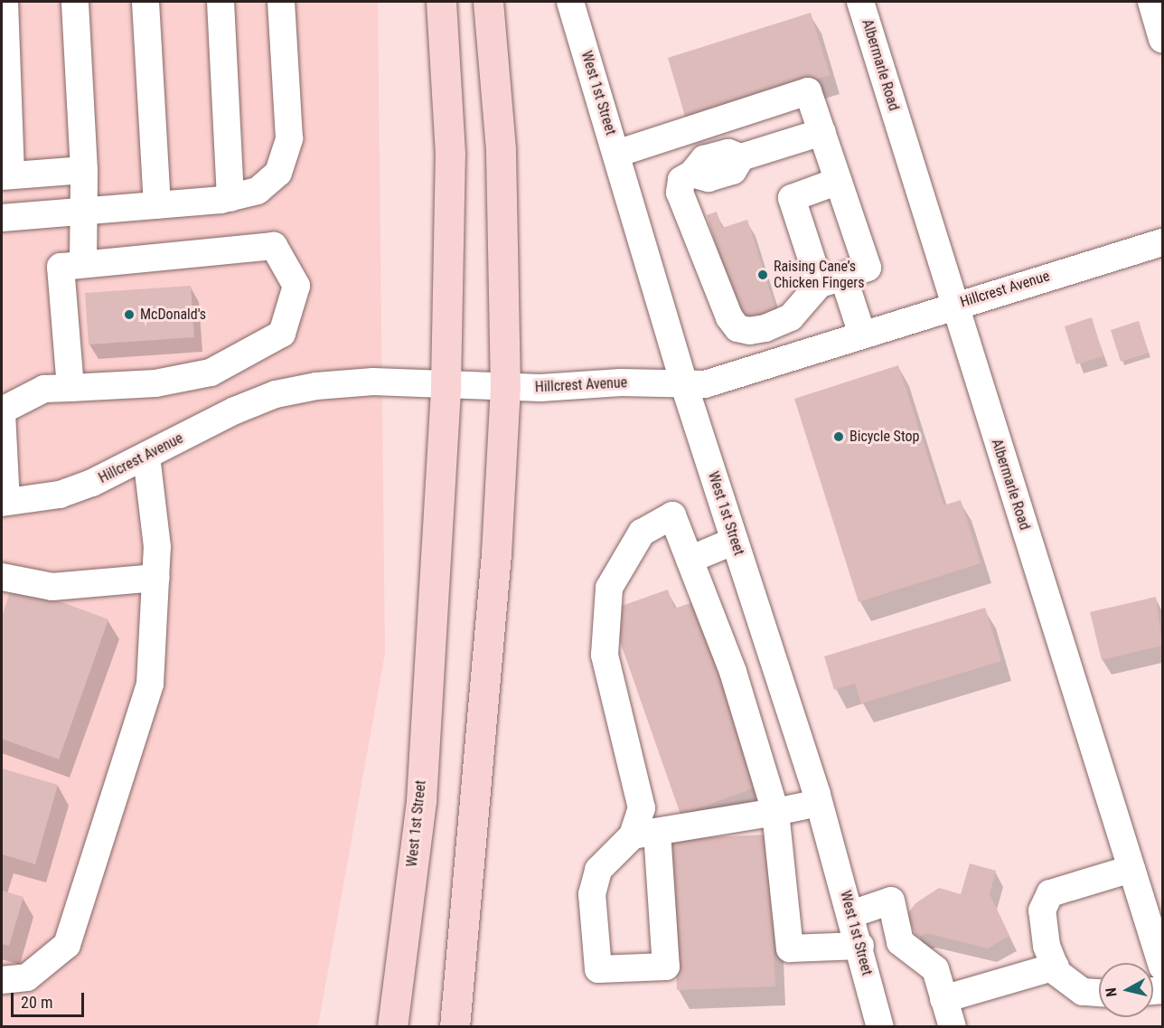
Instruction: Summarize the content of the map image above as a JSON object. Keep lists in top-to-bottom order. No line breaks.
{"streets":{"main road":["West 1st Street"],"street":["Albermarle Road","Hillcrest Avenue"]},"crossings":[["Albermarle Road","Hillcrest Avenue"],["West 1st Street","Hillcrest Avenue"]],"places":["Raising Cane’s Chicken Fingers","McDonald's","Bicycle Stop"],"scale_bar":"20 m","north":"left"}
